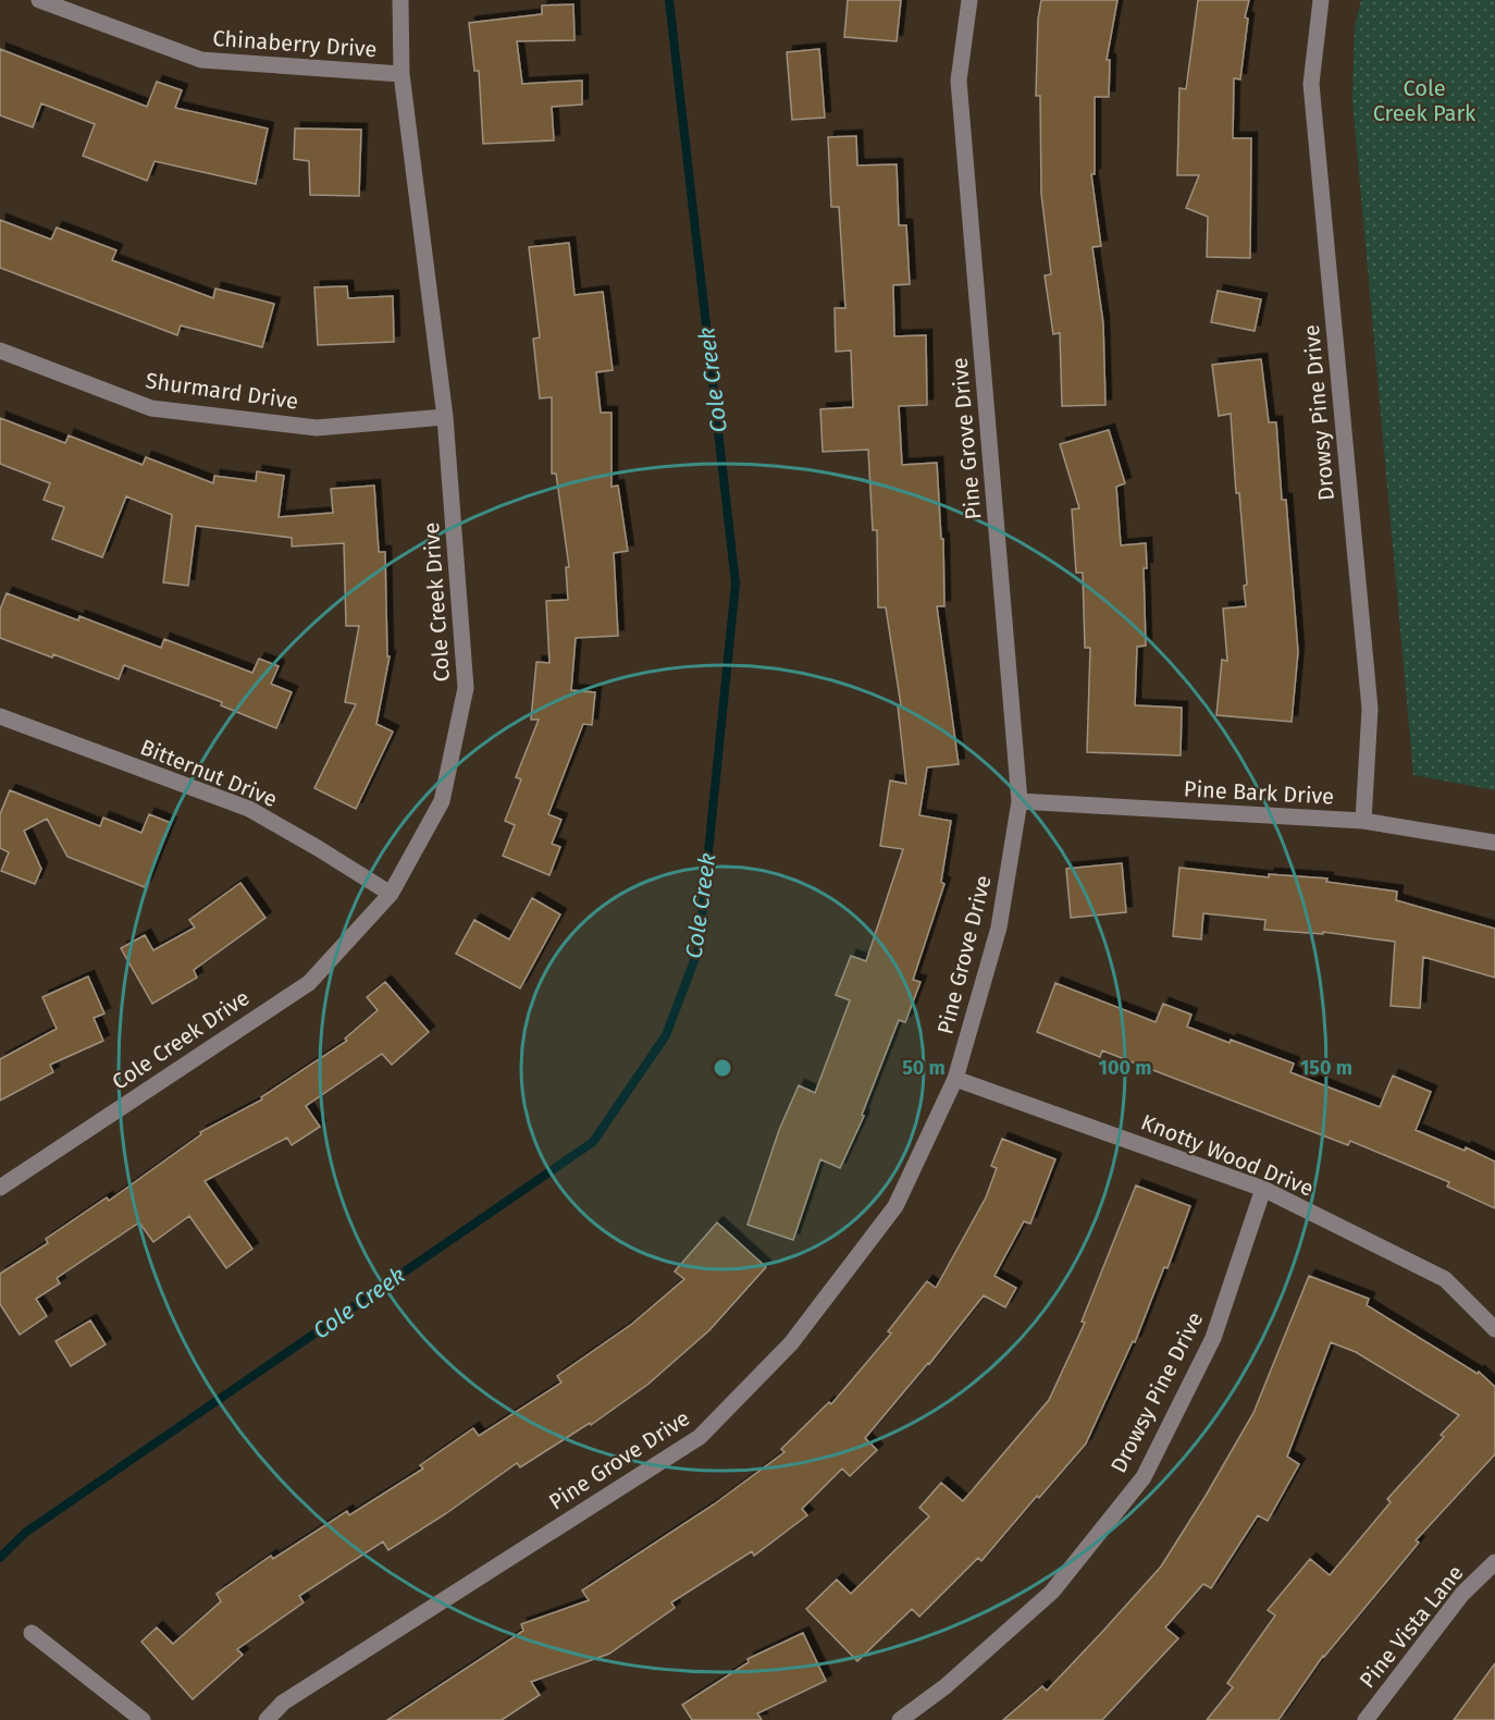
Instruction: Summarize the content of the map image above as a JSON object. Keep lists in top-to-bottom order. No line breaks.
{"streets":{"street":["Chinaberry Drive","Shurmard Drive","Drowsy Pine Drive","Pine Grove Drive","Cole Creek Drive","Bitternut Drive","Pine Bark Drive","Knotty Wood Drive","Pine Vista Lane"]},"crossings":[["Chinaberry Drive","Cole Creek Drive"],["Shurmard Drive","Cole Creek Drive"],["Drowsy Pine Drive","Pine Bark Drive"],["Drowsy Pine Drive","Knotty Wood Drive"],["Pine Grove Drive","Pine Bark Drive"],["Pine Grove Drive","Knotty Wood Drive"],["Cole Creek Drive","Bitternut Drive"]],"water":["Cole Creek"],"parks":["Cole Creek Park"],"rings":["50 m","100 m","150 m"]}
